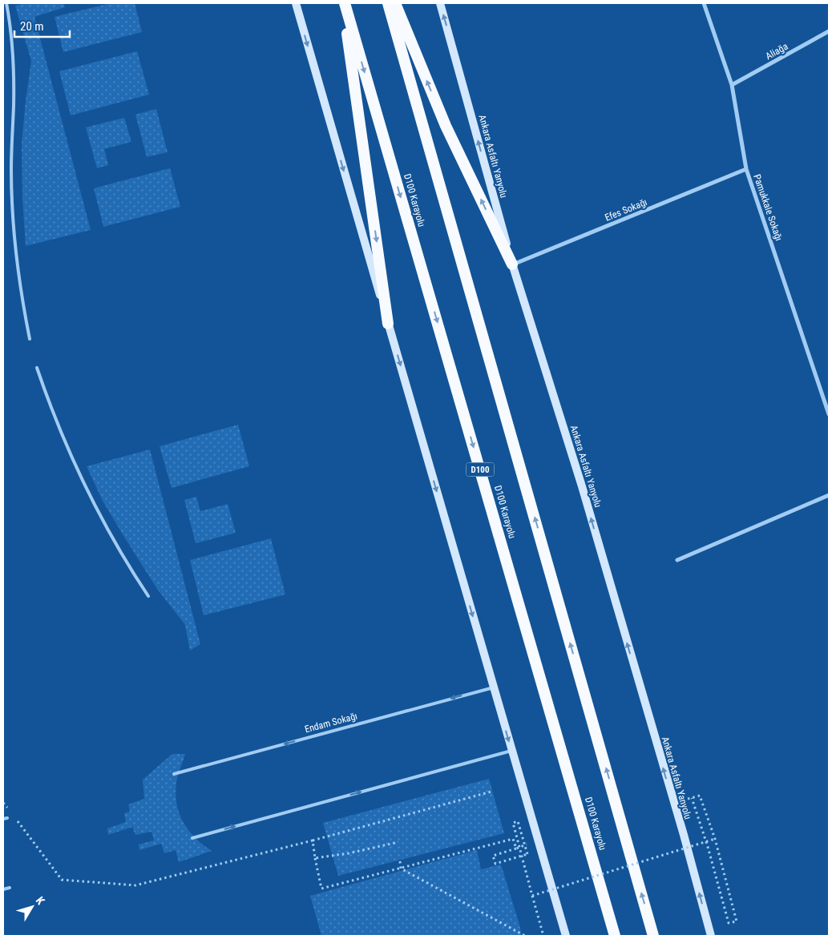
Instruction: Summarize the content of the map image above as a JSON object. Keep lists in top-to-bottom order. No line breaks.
{"streets":{"highway":["D100 Karayolu","D100"],"main road":["Ankara Asfaltı Yanyolu"],"street":["Aliağa","Pamukkale Sokağı","Efes Sokağı"],"lane":["Endam Sokağı"]},"crossings":[["Aliağa","Pamukkale Sokağı"],["Ankara Asfaltı Yanyolu","Efes Sokağı"],["Pamukkale Sokağı","Efes Sokağı"]],"one_way":["Ankara Asfaltı Yanyolu","Endam Sokağı"],"scale_bar":"20 m","north":"top right"}
